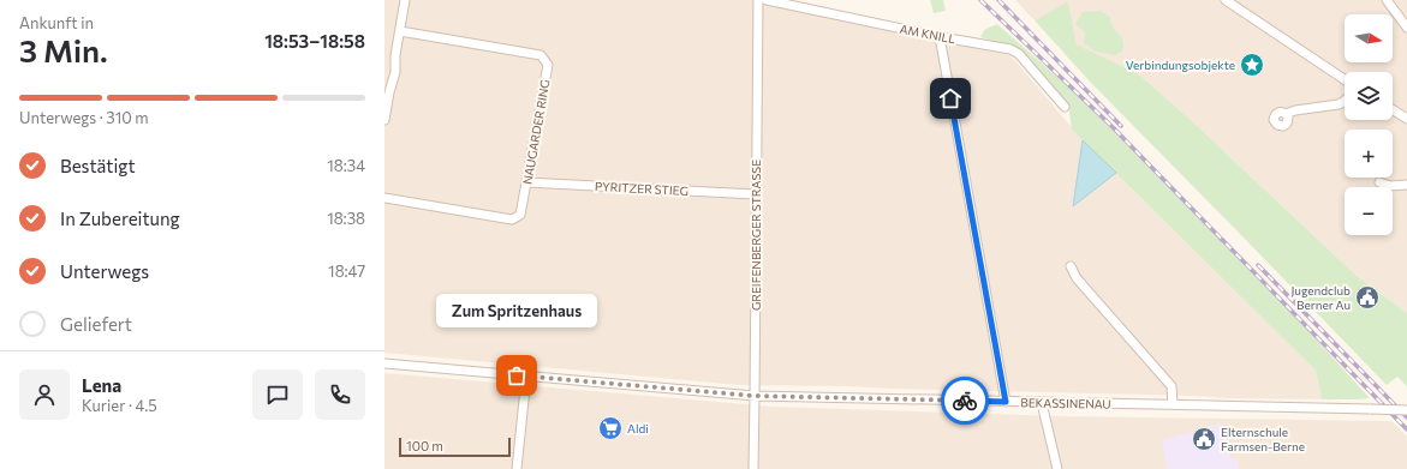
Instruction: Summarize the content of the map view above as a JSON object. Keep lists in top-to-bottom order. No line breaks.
{"streets":{"street":["AM KNILL","NAUGARDER RING","PYRITZER STIEG","GREIFENBERGER STRASSE","BEKASSINENAU"]},"crossings":[["NAUGARDER RING","PYRITZER STIEG"],["PYRITZER STIEG","GREIFENBERGER STRASSE"],["GREIFENBERGER STRASSE","BEKASSINENAU"]],"places":{"place":["Verbindungsobjekte"],"public building":["Jugendclub Berner Au","Elternschule Farmsen-Berne"],"other":["Zum Spritzenhaus"],"supermarket":["Aldi"]},"scale_bar":"100 m","north":"right","page":{"heading":["3 Min.","Ankunft in","18:53–18:58"],"panel":["Lena","Kurier · 4.5"],"map_buttons":["+","−"],"bar":"Unterwegs · 310 m","list":[["Bestätigt","18:34"],["In Zubereitung","18:38"],["Unterwegs","18:47"],"Geliefert"],"bubble":"Zum Spritzenhaus","scale":"100 m"}}
